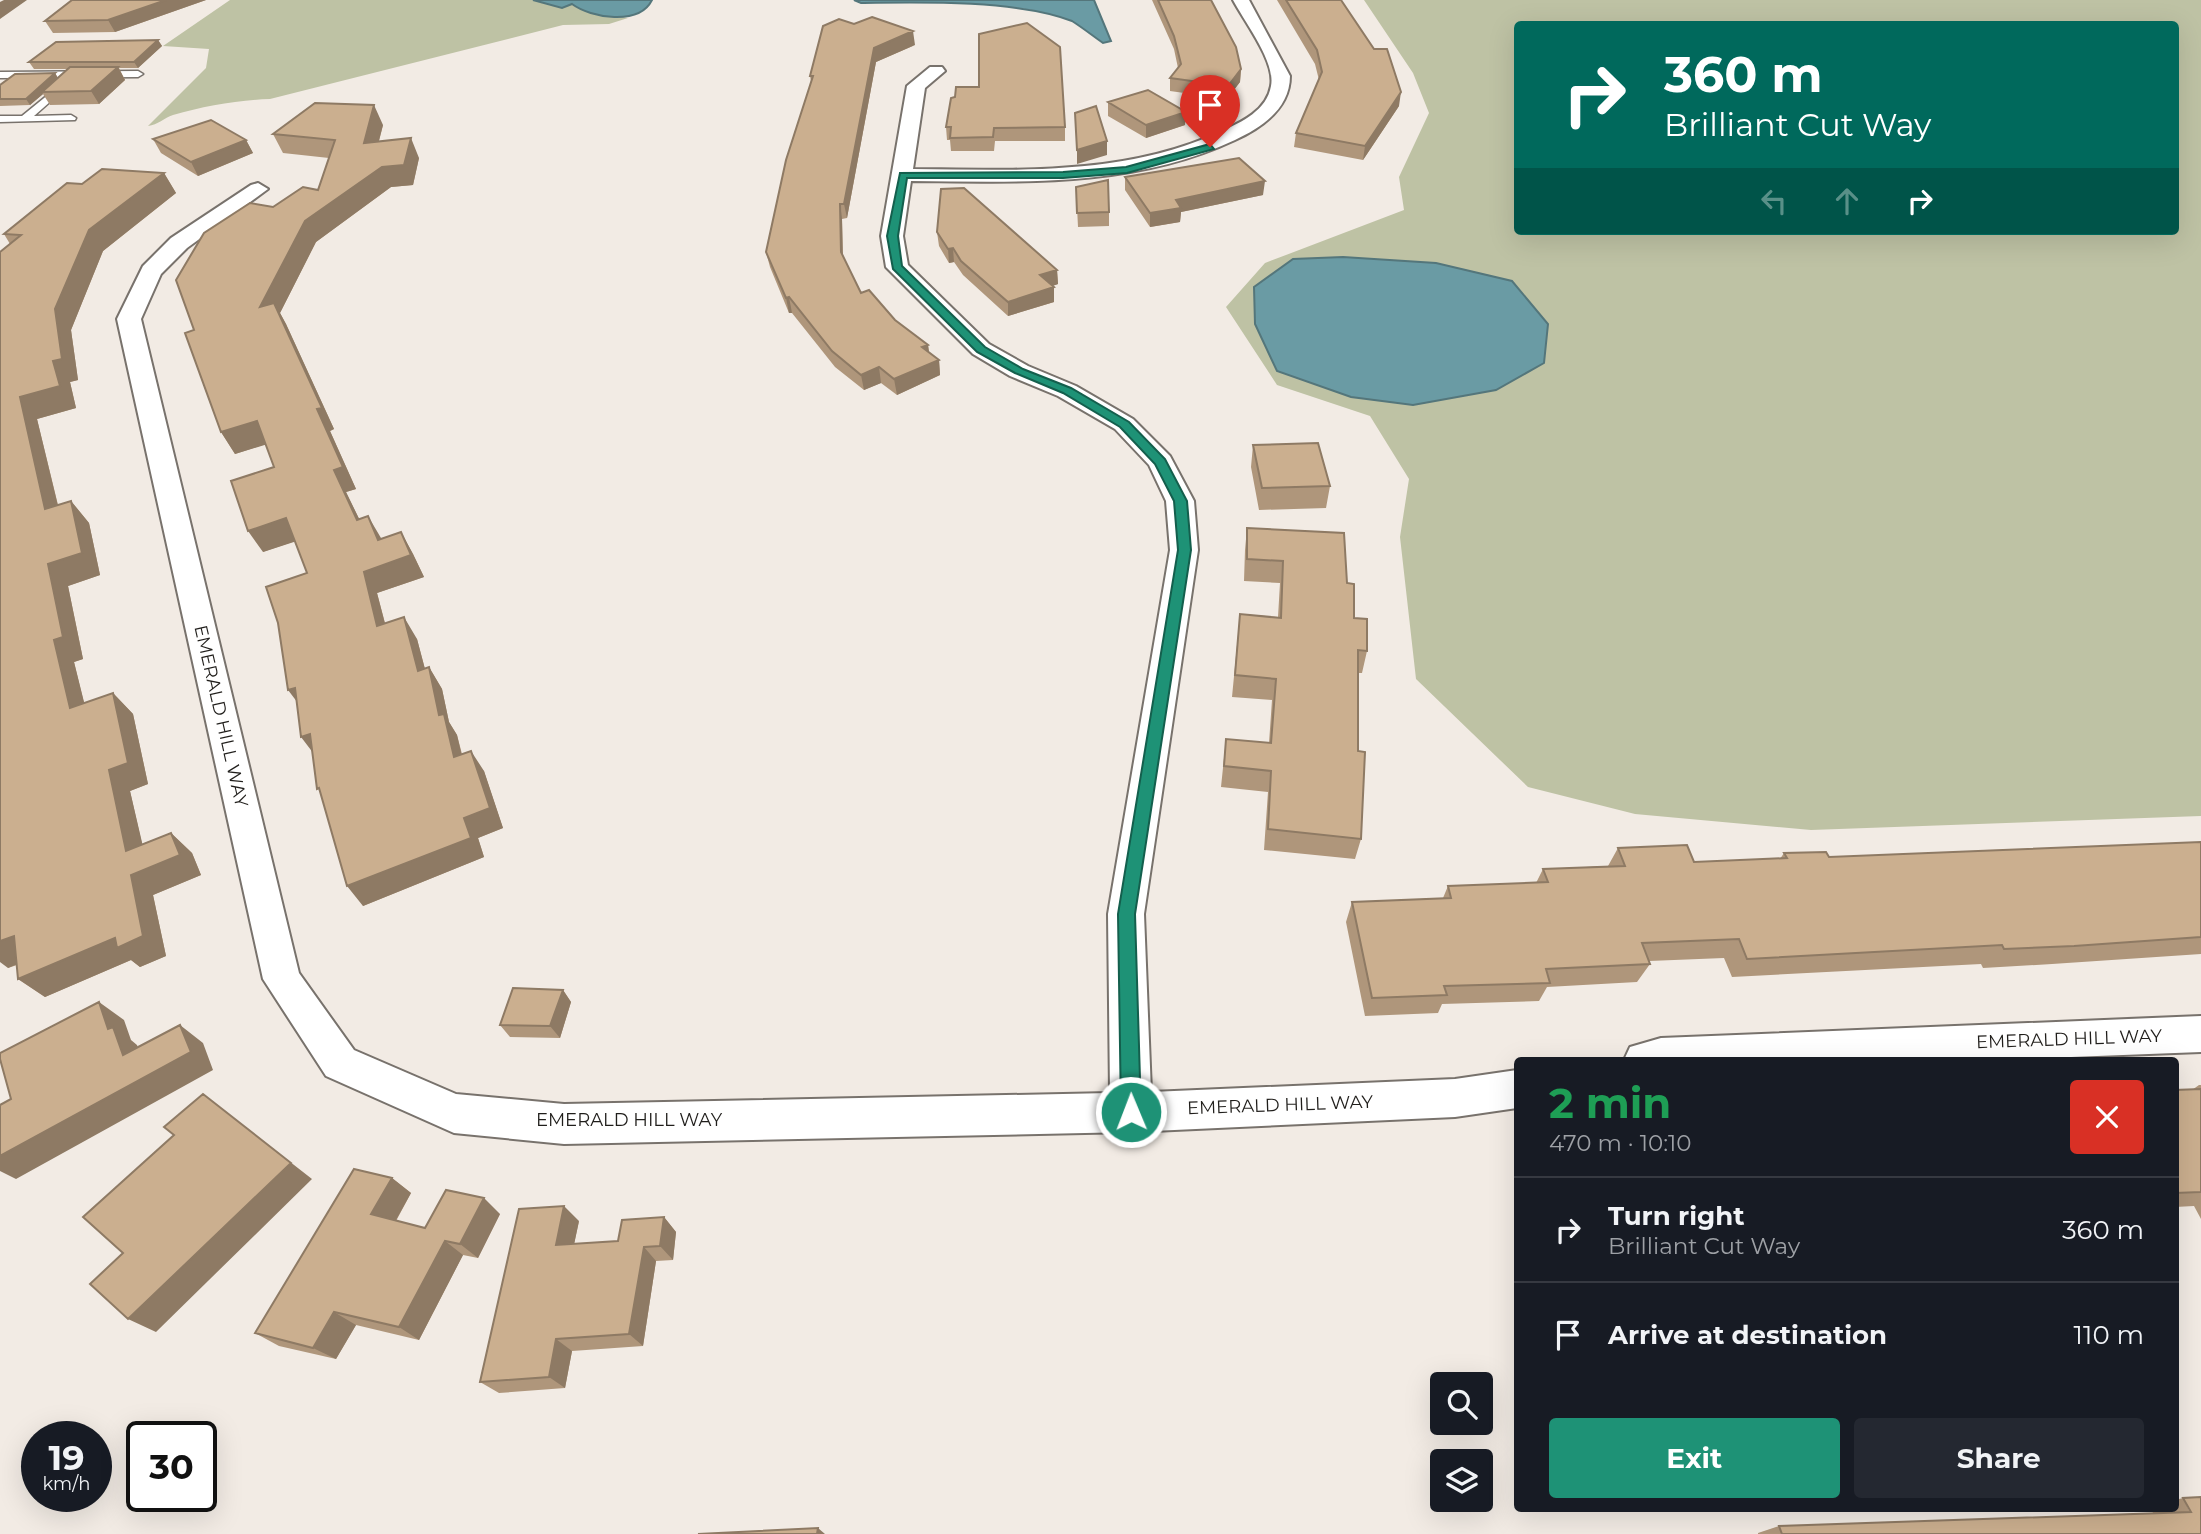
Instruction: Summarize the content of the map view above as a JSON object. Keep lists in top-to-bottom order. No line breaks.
{"streets":{"street":["EMERALD HILL WAY"]},"page":{"turn":["360 m","Brilliant Cut Way"],"heading":["2 min","470 m · 10:10"],"list":[{"name":"Turn right","note":"Brilliant Cut Way","value":"360 m"},{"name":"Arrive at destination","value":"110 m"}],"buttons":["Exit","Share"],"speed":"19 km/h","limit":"30"}}
